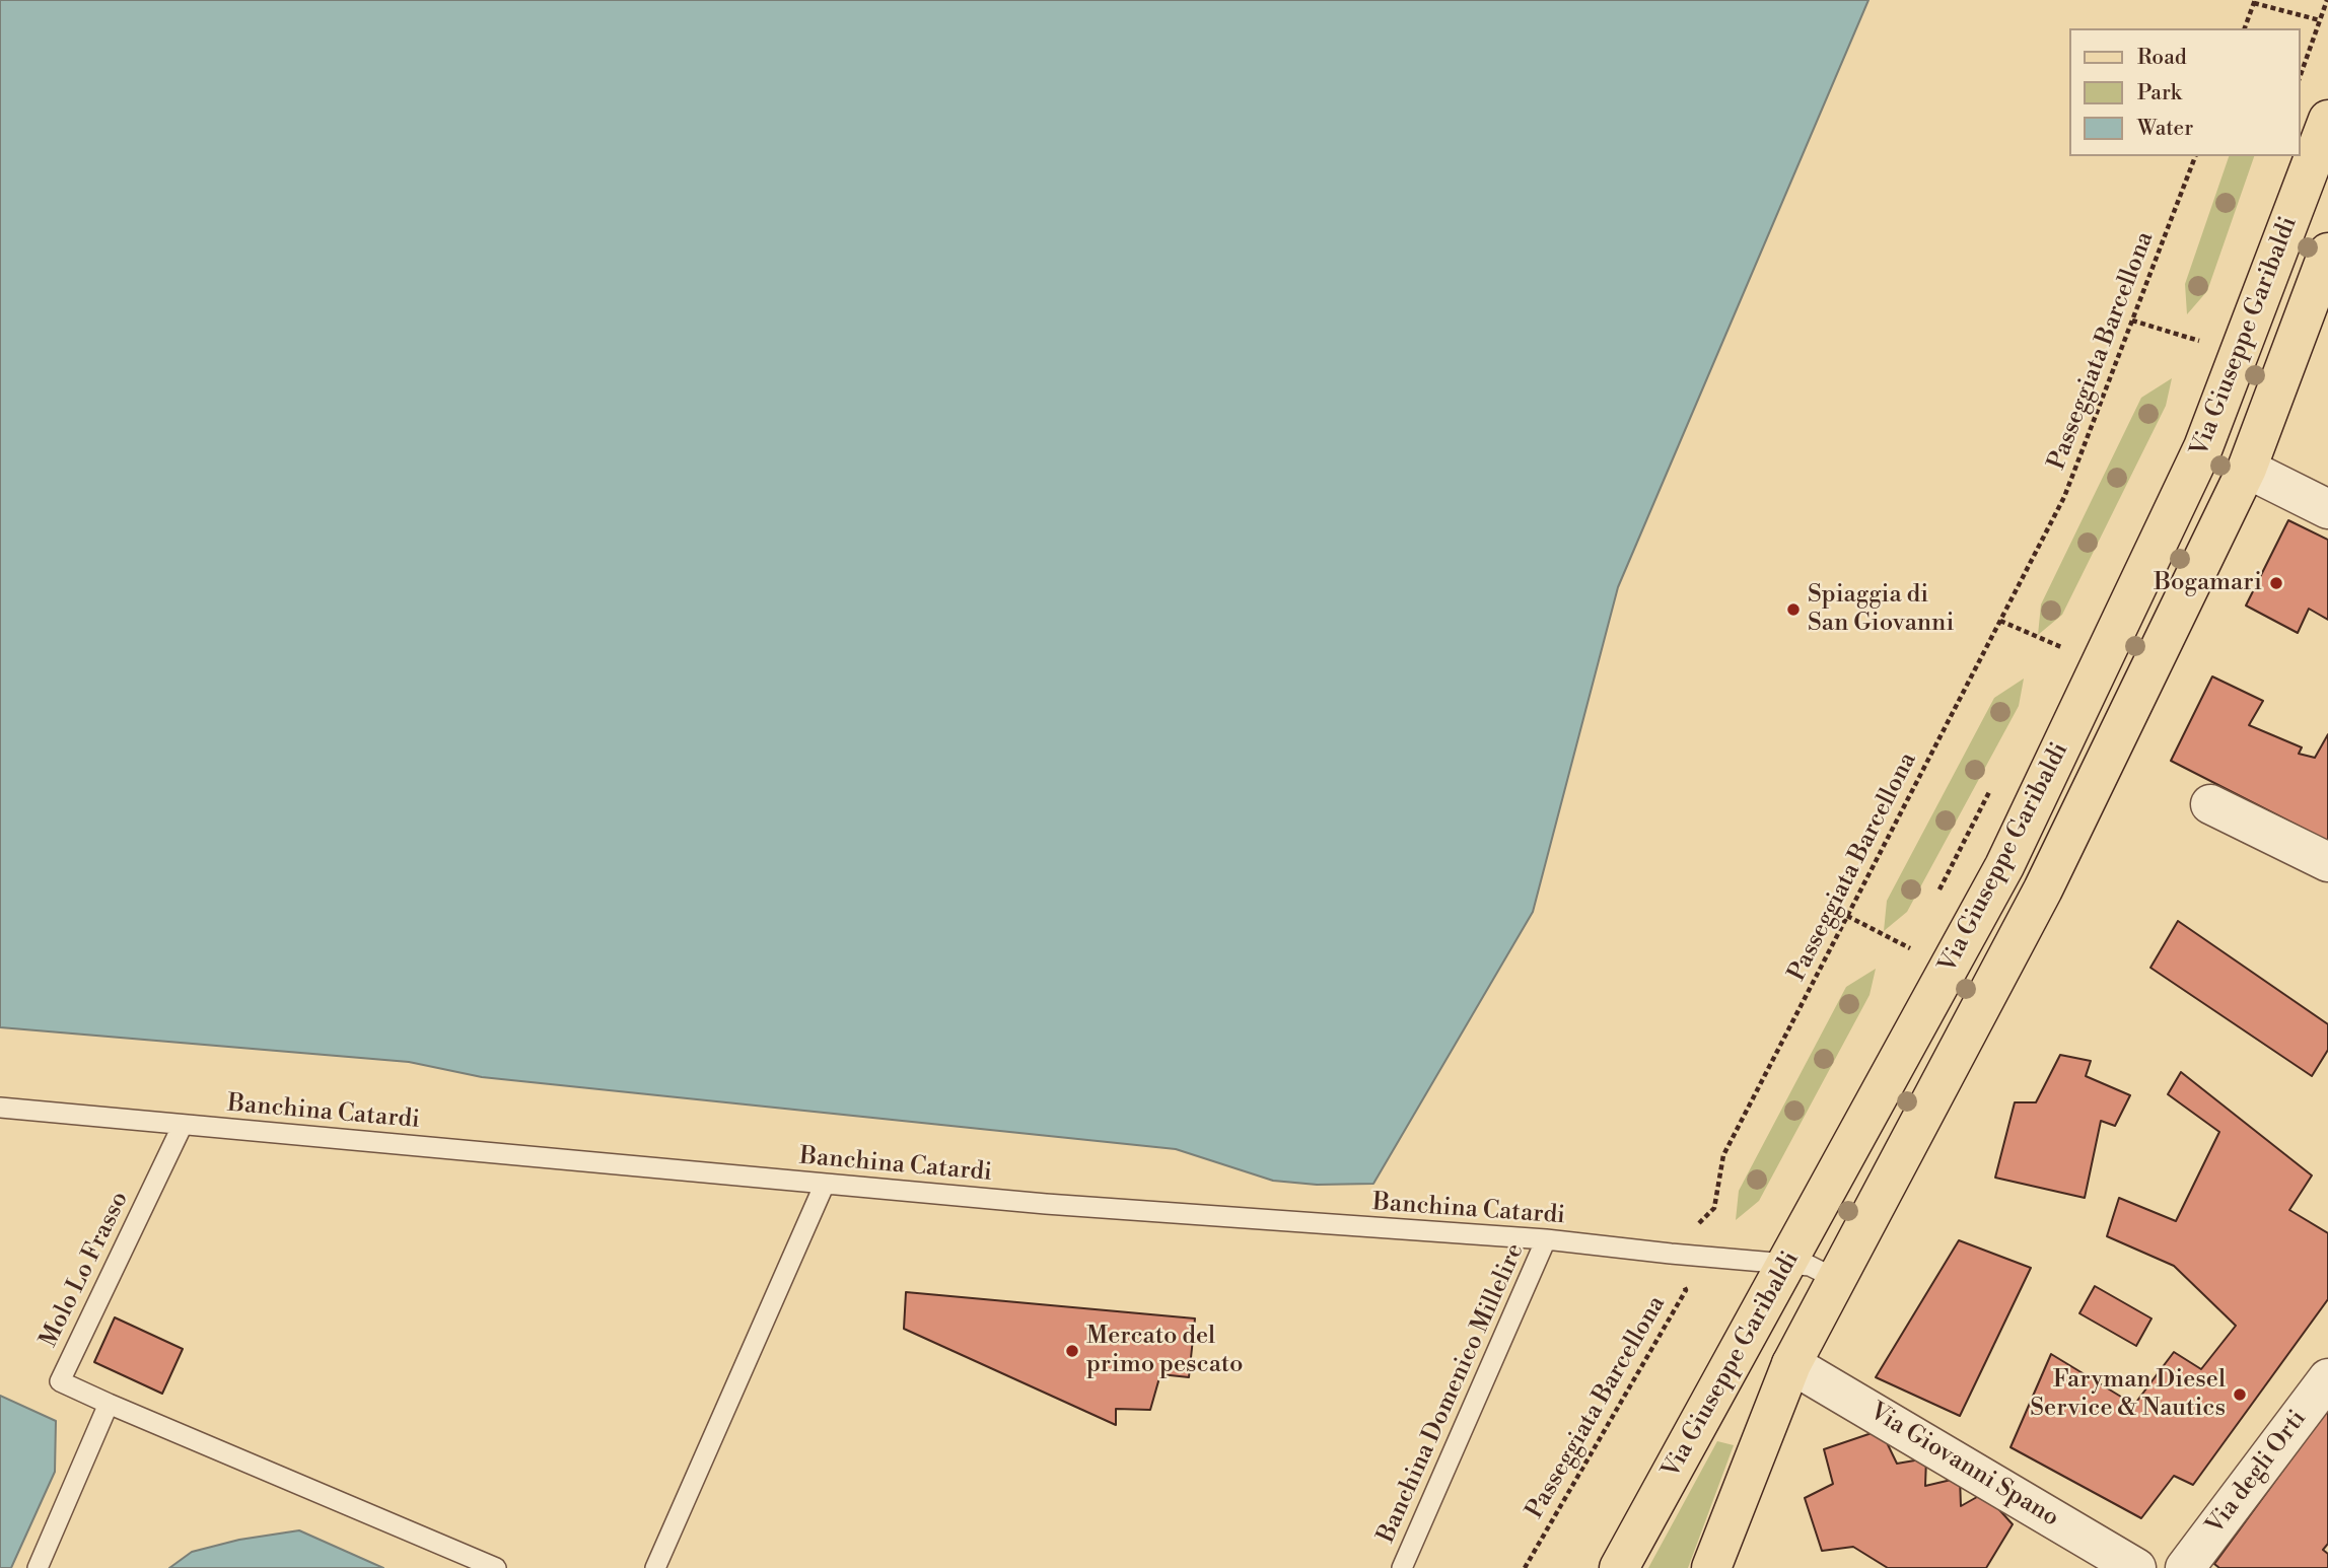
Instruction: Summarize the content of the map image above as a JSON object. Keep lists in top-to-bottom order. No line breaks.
{"streets":{"main road":["Via Giuseppe Garibaldi"],"street":["Via Giovanni Spano","Via degli Orti"],"lane":["Banchina Catardi","Molo Lo Frasso","Banchina Domenico Millelire"],"path":["Passeggiata Barcellona"]},"crossings":[["Via Giuseppe Garibaldi","Banchina Catardi"],["Via Giuseppe Garibaldi","Via Giovanni Spano"],["Passeggiata Barcellona","Banchina Catardi"],["Banchina Catardi","Molo Lo Frasso"],["Banchina Catardi","Banchina Domenico Millelire"]],"places":["Bogamari","Spiaggia di San Giovanni","Mercato del primo pescato","Faryman Diesel Service & Nautics"],"legend":["Road","Park","Water"]}
